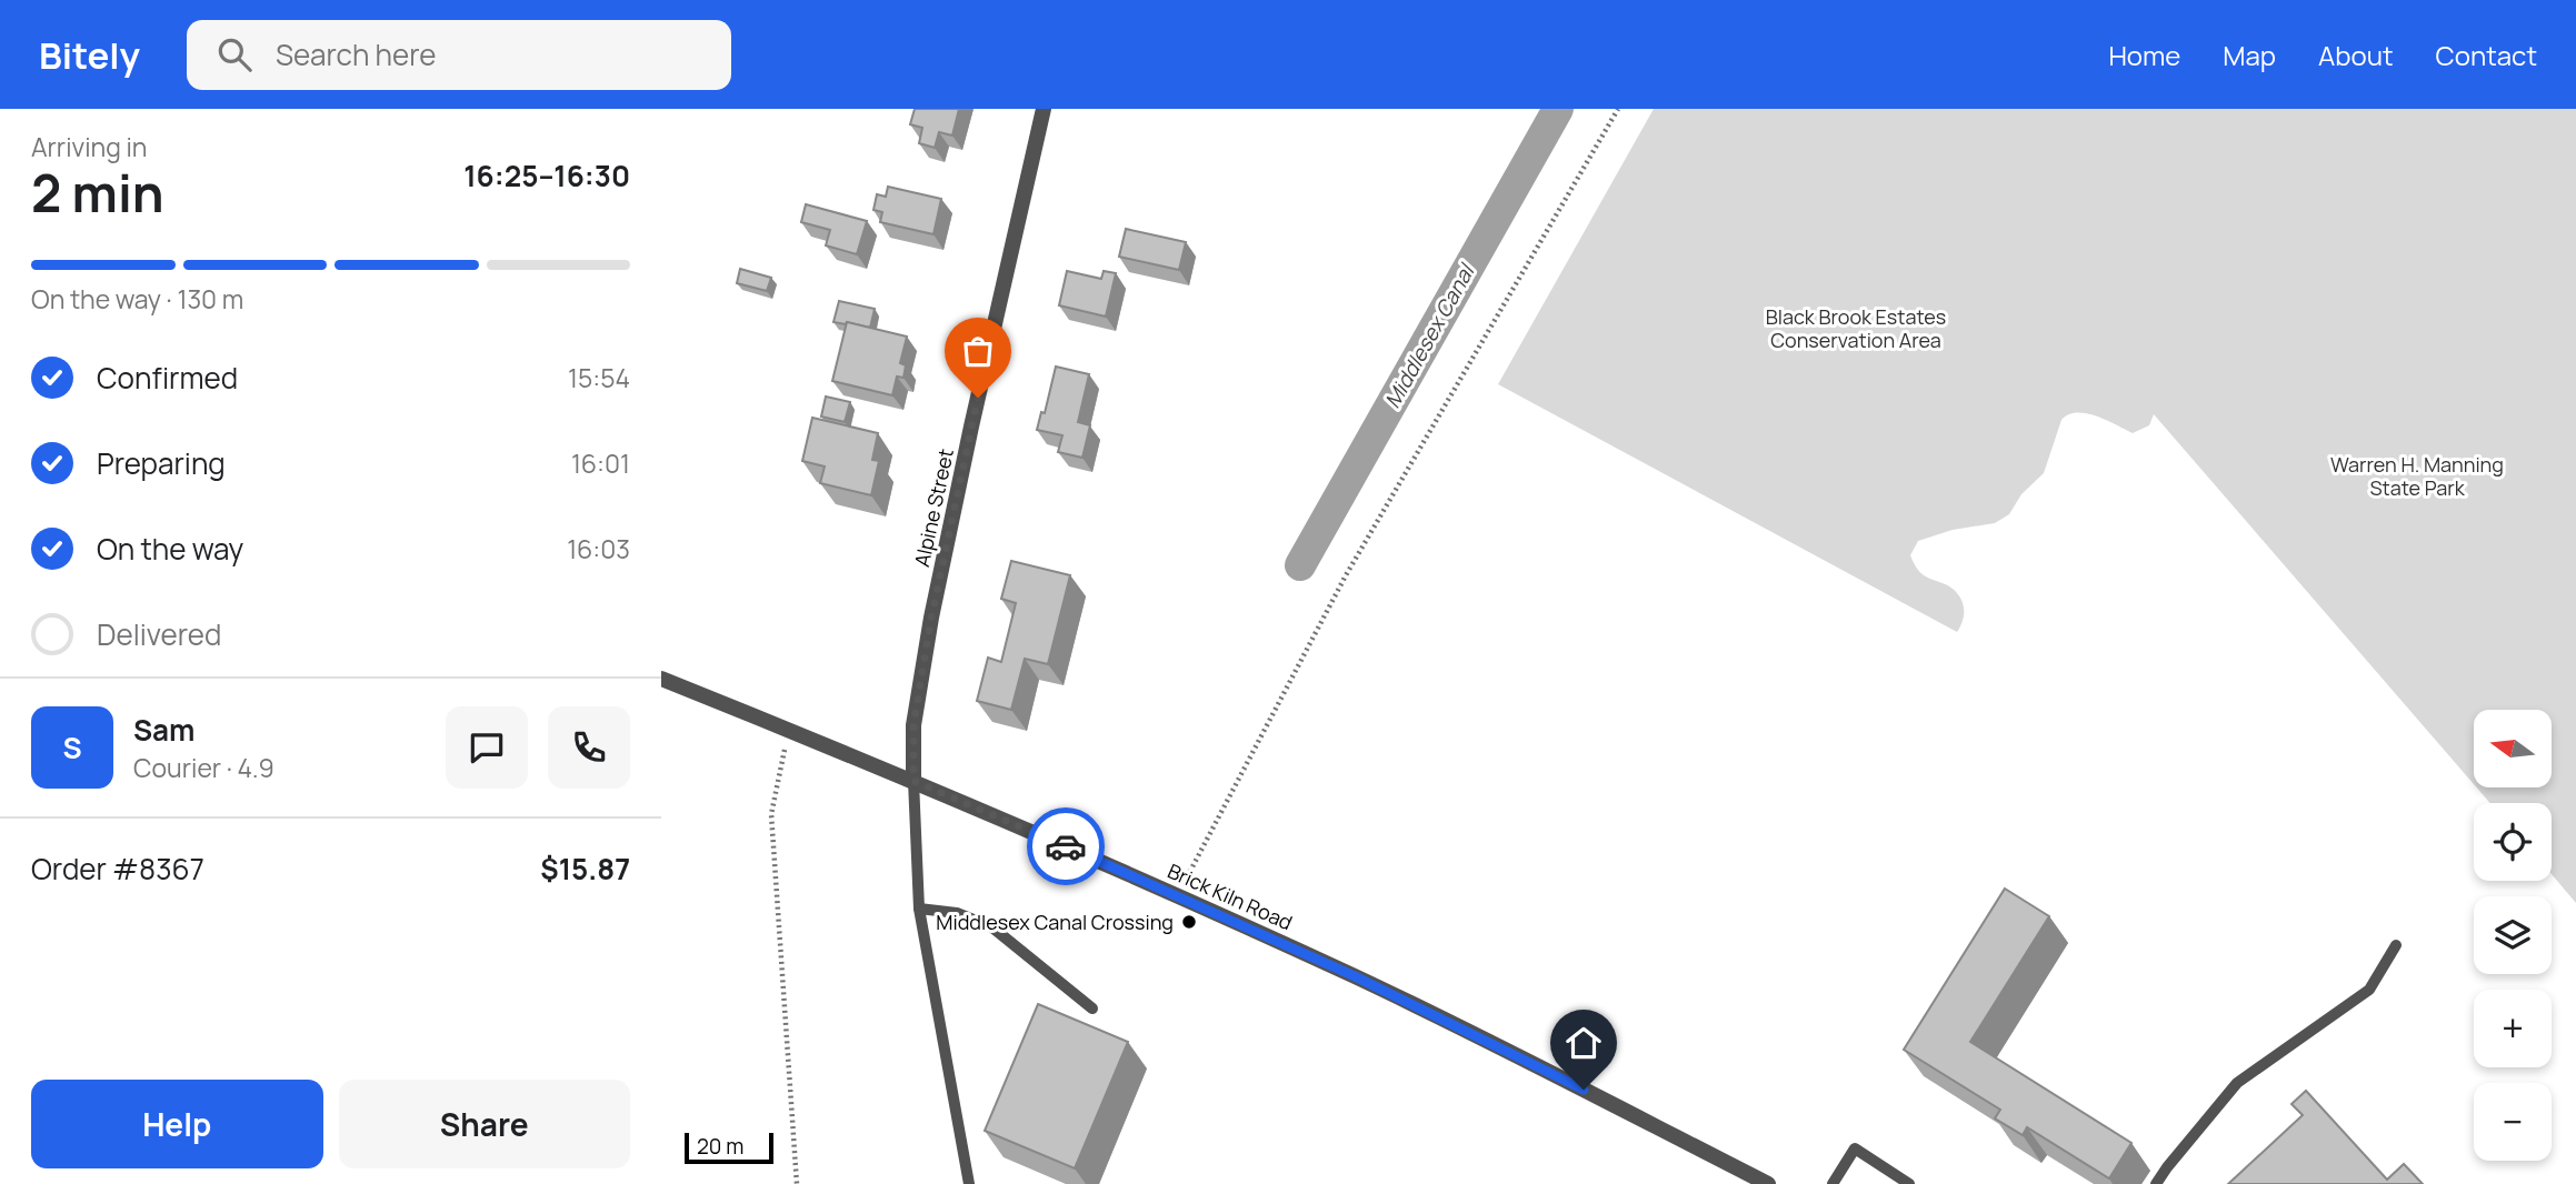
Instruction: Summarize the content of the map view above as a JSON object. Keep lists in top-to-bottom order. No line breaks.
{"streets":{"street":["Alpine Street","Brick Kiln Road"]},"crossings":[["Alpine Street","Brick Kiln Road"]],"water":["Middlesex Canal"],"parks":["Black Brook Estates Conservation Area","Warren H. Manning State Park"],"places":["Middlesex Canal Crossing"],"scale_bar":"20 m","north":"left","page":{"header":"Bitely","search":"Search here","nav":["Home","Map","About","Contact"],"heading":["2 min","Arriving in","16:25–16:30"],"panel":["Sam","Courier · 4.9","Order #8367","$15.87"],"bar":"On the way · 130 m","list":[["Confirmed","15:54"],["Preparing","16:01"],["On the way","16:03"],"Delivered"],"round":"S","map_buttons":["+","−"],"buttons":["Help","Share"],"scale":"20 m"}}
